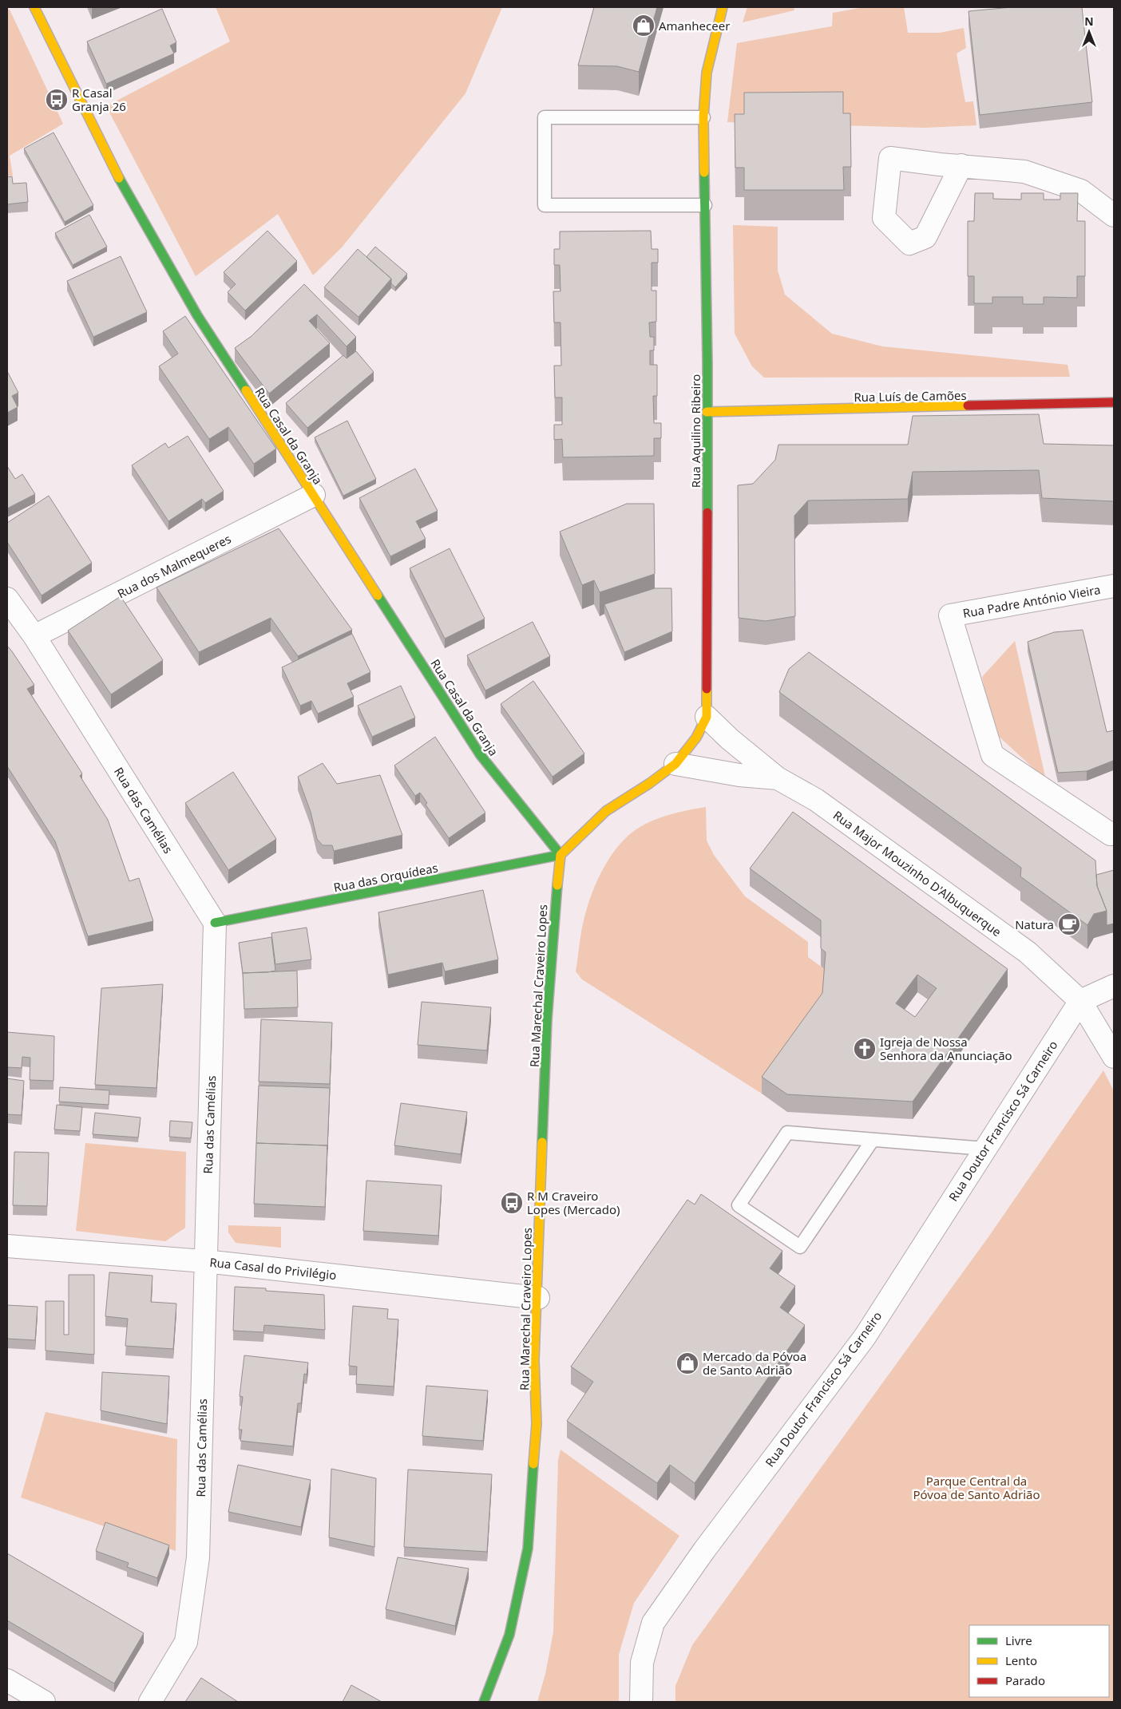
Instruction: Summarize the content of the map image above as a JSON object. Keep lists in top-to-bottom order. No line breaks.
{"streets":{"street":["Rua Luís de Camões","Rua Aquilino Ribeiro","Rua Casal da Granja","Rua dos Malmequeres","Rua Padre António Vieira","Rua das Camélias","Rua Major Mouzinho D'Albuquerque","Rua das Orquídeas","Rua Marechal Craveiro Lopes","Rua Doutor Francisco Sá Carneiro","Rua Casal do Privilégio"]},"crossings":[["Rua Luís de Camões","Rua Aquilino Ribeiro"],["Rua Aquilino Ribeiro","Rua Casal da Granja"],["Rua Aquilino Ribeiro","Rua Major Mouzinho D'Albuquerque"],["Rua Aquilino Ribeiro","Rua das Orquídeas"],["Rua Aquilino Ribeiro","Rua Marechal Craveiro Lopes"],["Rua Casal da Granja","Rua dos Malmequeres"],["Rua Casal da Granja","Rua das Orquídeas"],["Rua Casal da Granja","Rua Marechal Craveiro Lopes"],["Rua dos Malmequeres","Rua das Camélias"],["Rua das Camélias","Rua das Orquídeas"],["Rua das Camélias","Rua Casal do Privilégio"],["Rua Major Mouzinho D'Albuquerque","Rua Doutor Francisco Sá Carneiro"],["Rua das Orquídeas","Rua Marechal Craveiro Lopes"],["Rua Marechal Craveiro Lopes","Rua Casal do Privilégio"]],"parks":["Parque Central da Póvoa de Santo Adrião"],"places":{"shop":["Amanheceer","Mercado da Póvoa de Santo Adrião"],"bus stop":["R Casal Granja 26","R M Craveiro Lopes (Mercado)"],"cafe":["Natura"],"church":["Igreja de Nossa Senhora da Anunciação"]},"legend":["Livre","Lento","Parado"],"north":"top"}
